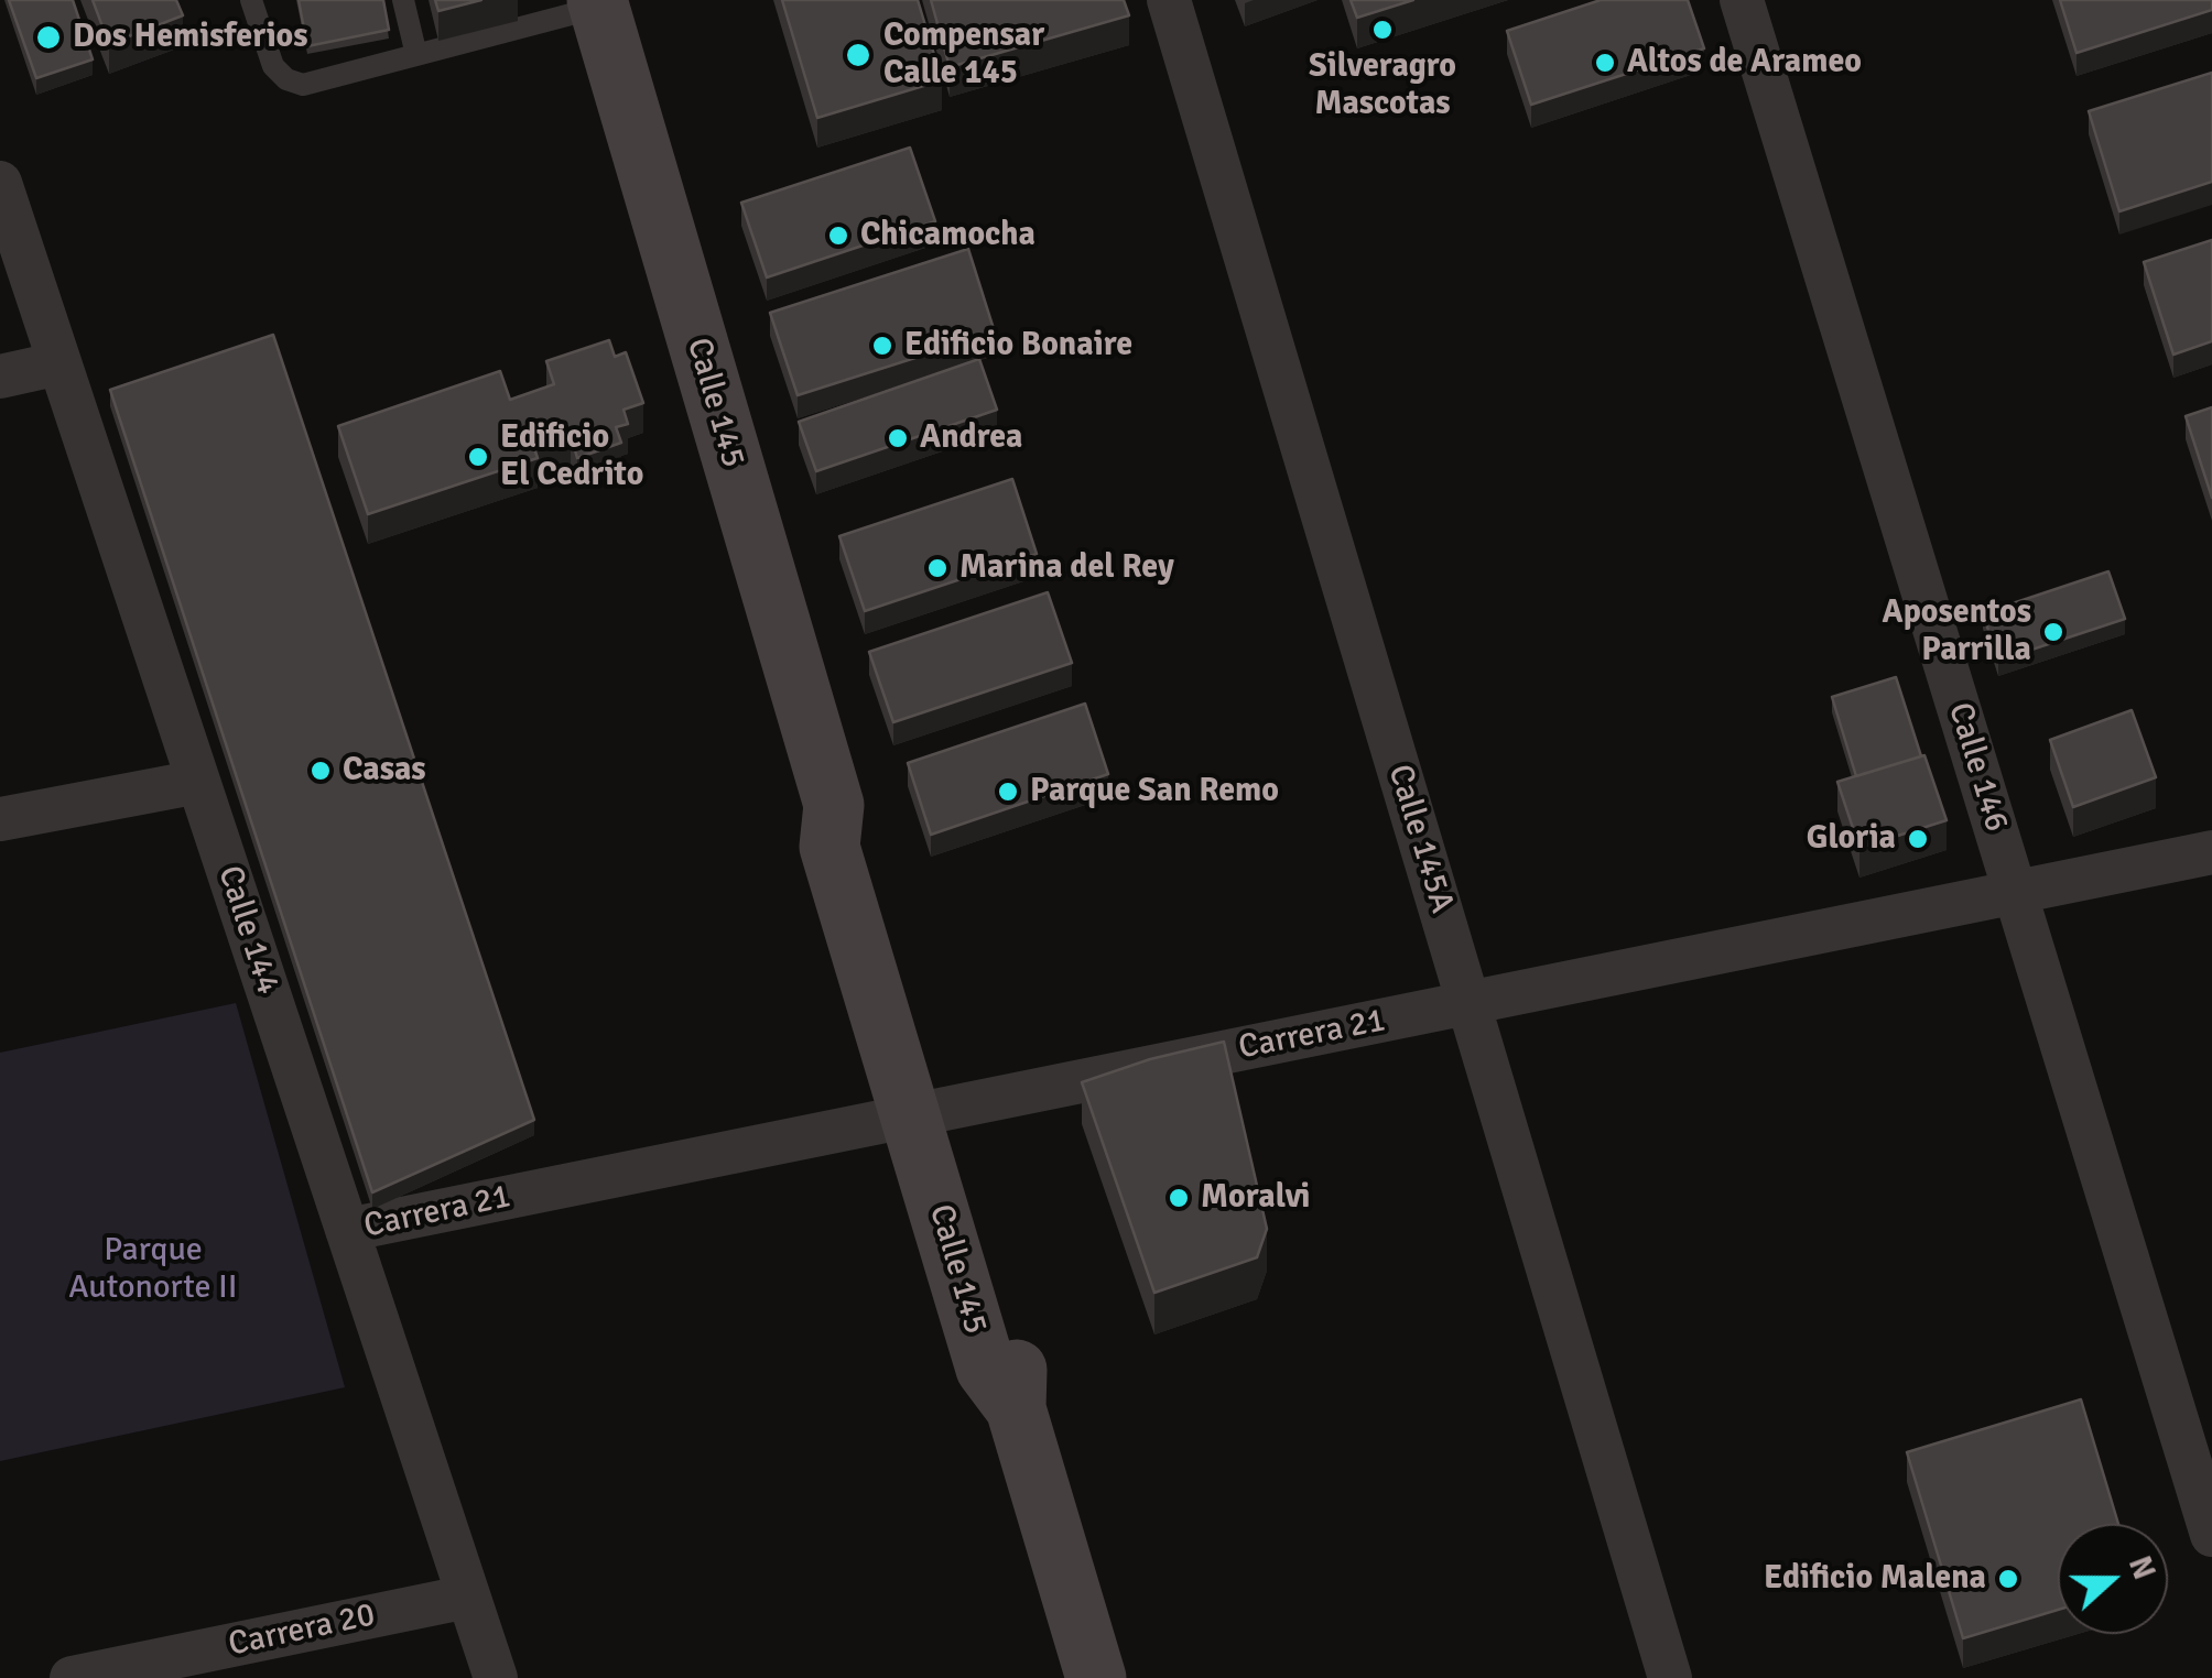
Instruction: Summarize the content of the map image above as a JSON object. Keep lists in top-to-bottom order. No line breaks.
{"streets":{"street":["Calle 145","Calle 146","Calle 145A","Calle 144","Carrera 21","Carrera 20"]},"crossings":[["Calle 145","Carrera 21"],["Calle 146","Carrera 21"],["Calle 145A","Carrera 21"],["Calle 144","Carrera 21"],["Calle 144","Carrera 20"]],"parks":["Parque Autonorte II"],"places":["Silveragro Mascotas","Dos Hemisferios","Compensar Calle 145","Altos de Arameo","Chicamocha","Edificio Bonaire","Andrea","Edificio El Cedrito","Marina del Rey","Aposentos Parrilla","Casas","Parque San Remo","Gloria","Moralvi","Edificio Malena"],"north":"right"}
